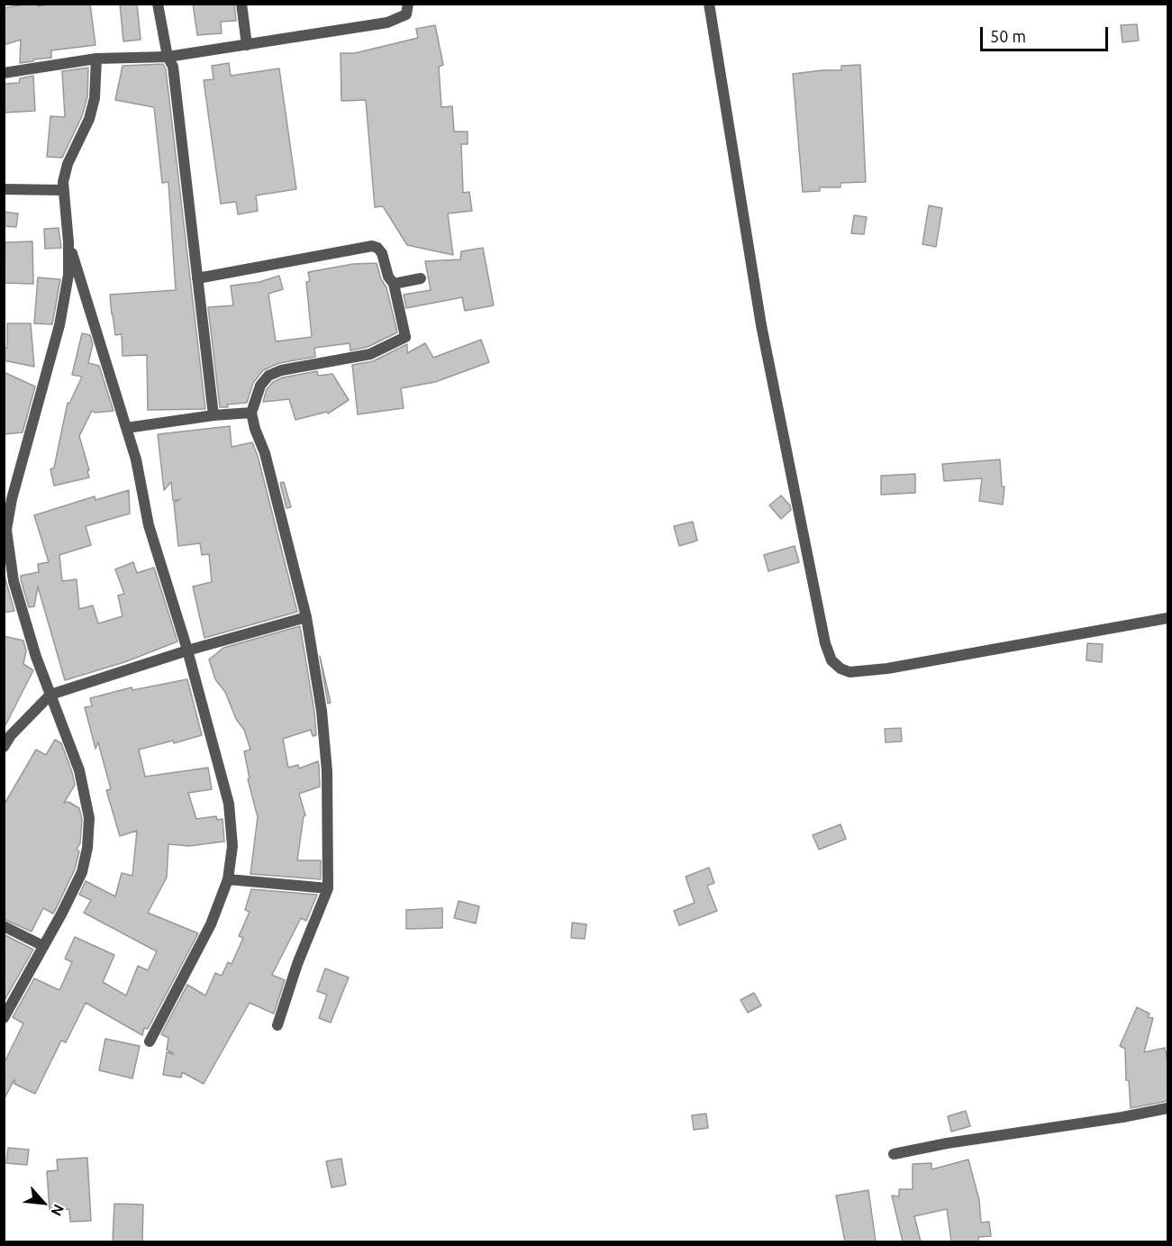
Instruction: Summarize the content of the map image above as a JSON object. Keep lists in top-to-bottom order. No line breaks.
{"scale_bar":"50 m","north":"bottom right"}
